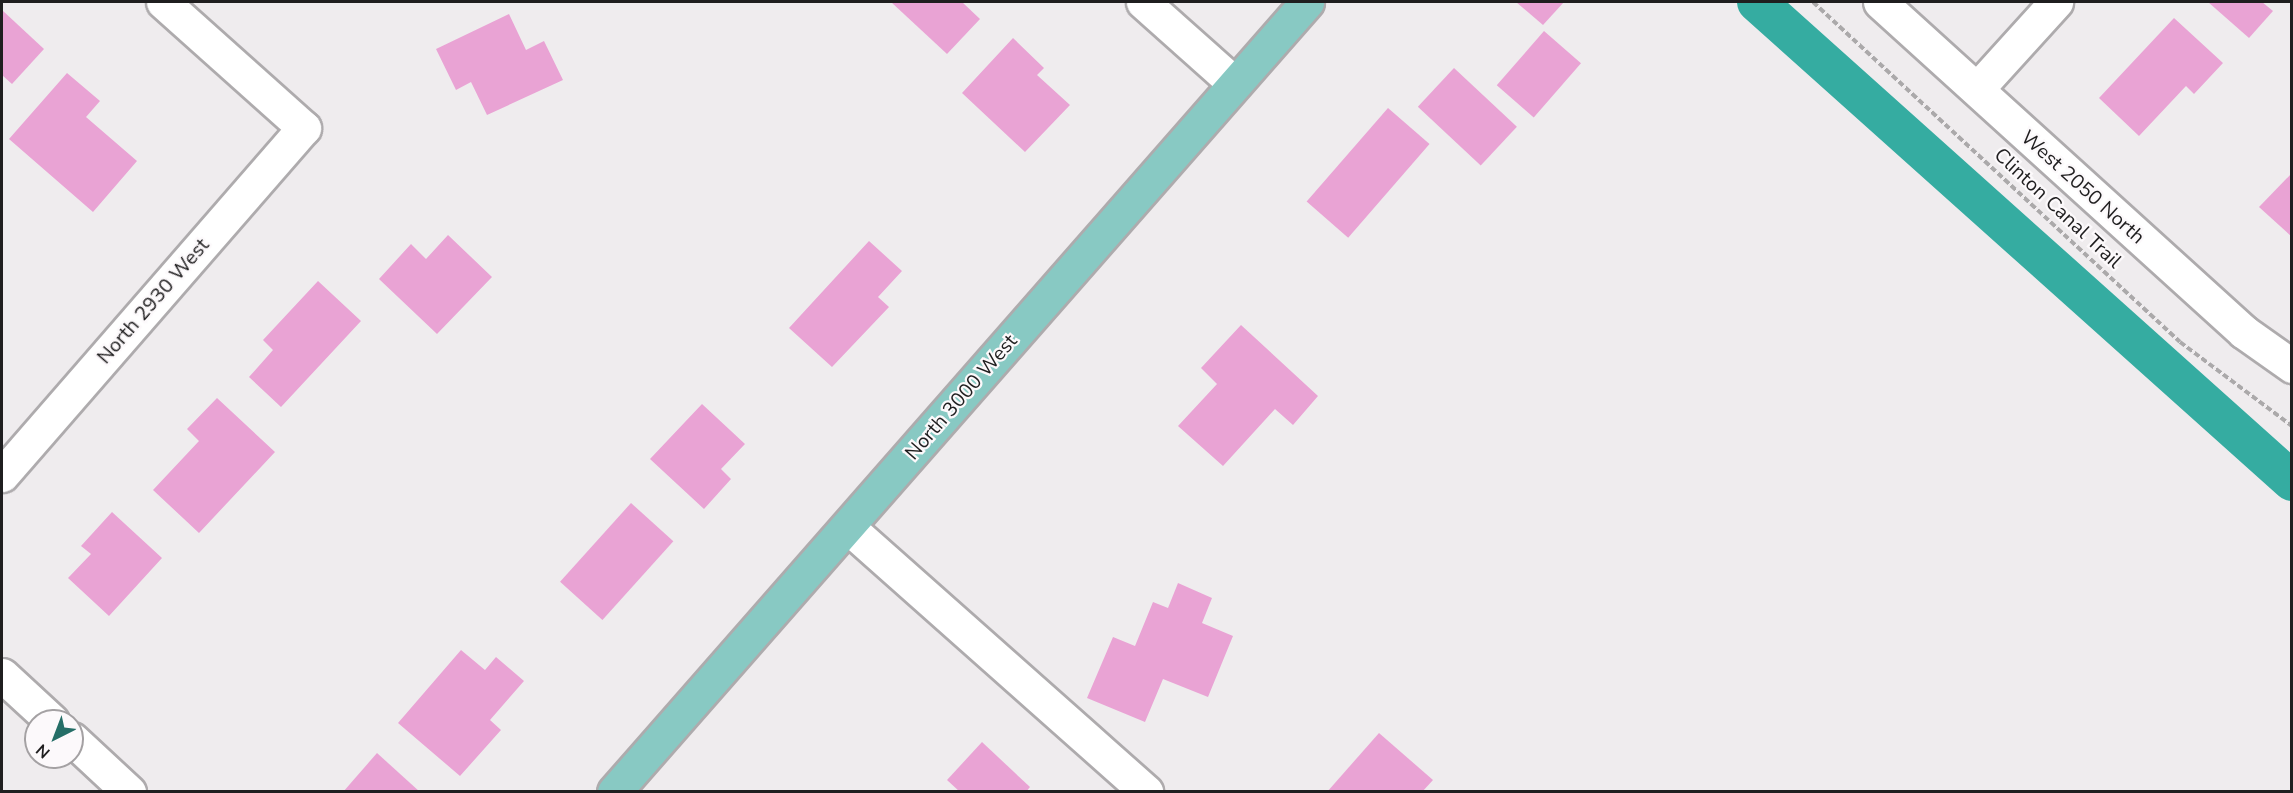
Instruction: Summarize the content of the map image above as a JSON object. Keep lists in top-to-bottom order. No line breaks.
{"streets":{"main road":["North 3000 West"],"street":["West 2050 North","North 2930 West"],"path":["Clinton Canal Trail"]},"north":"bottom left"}
